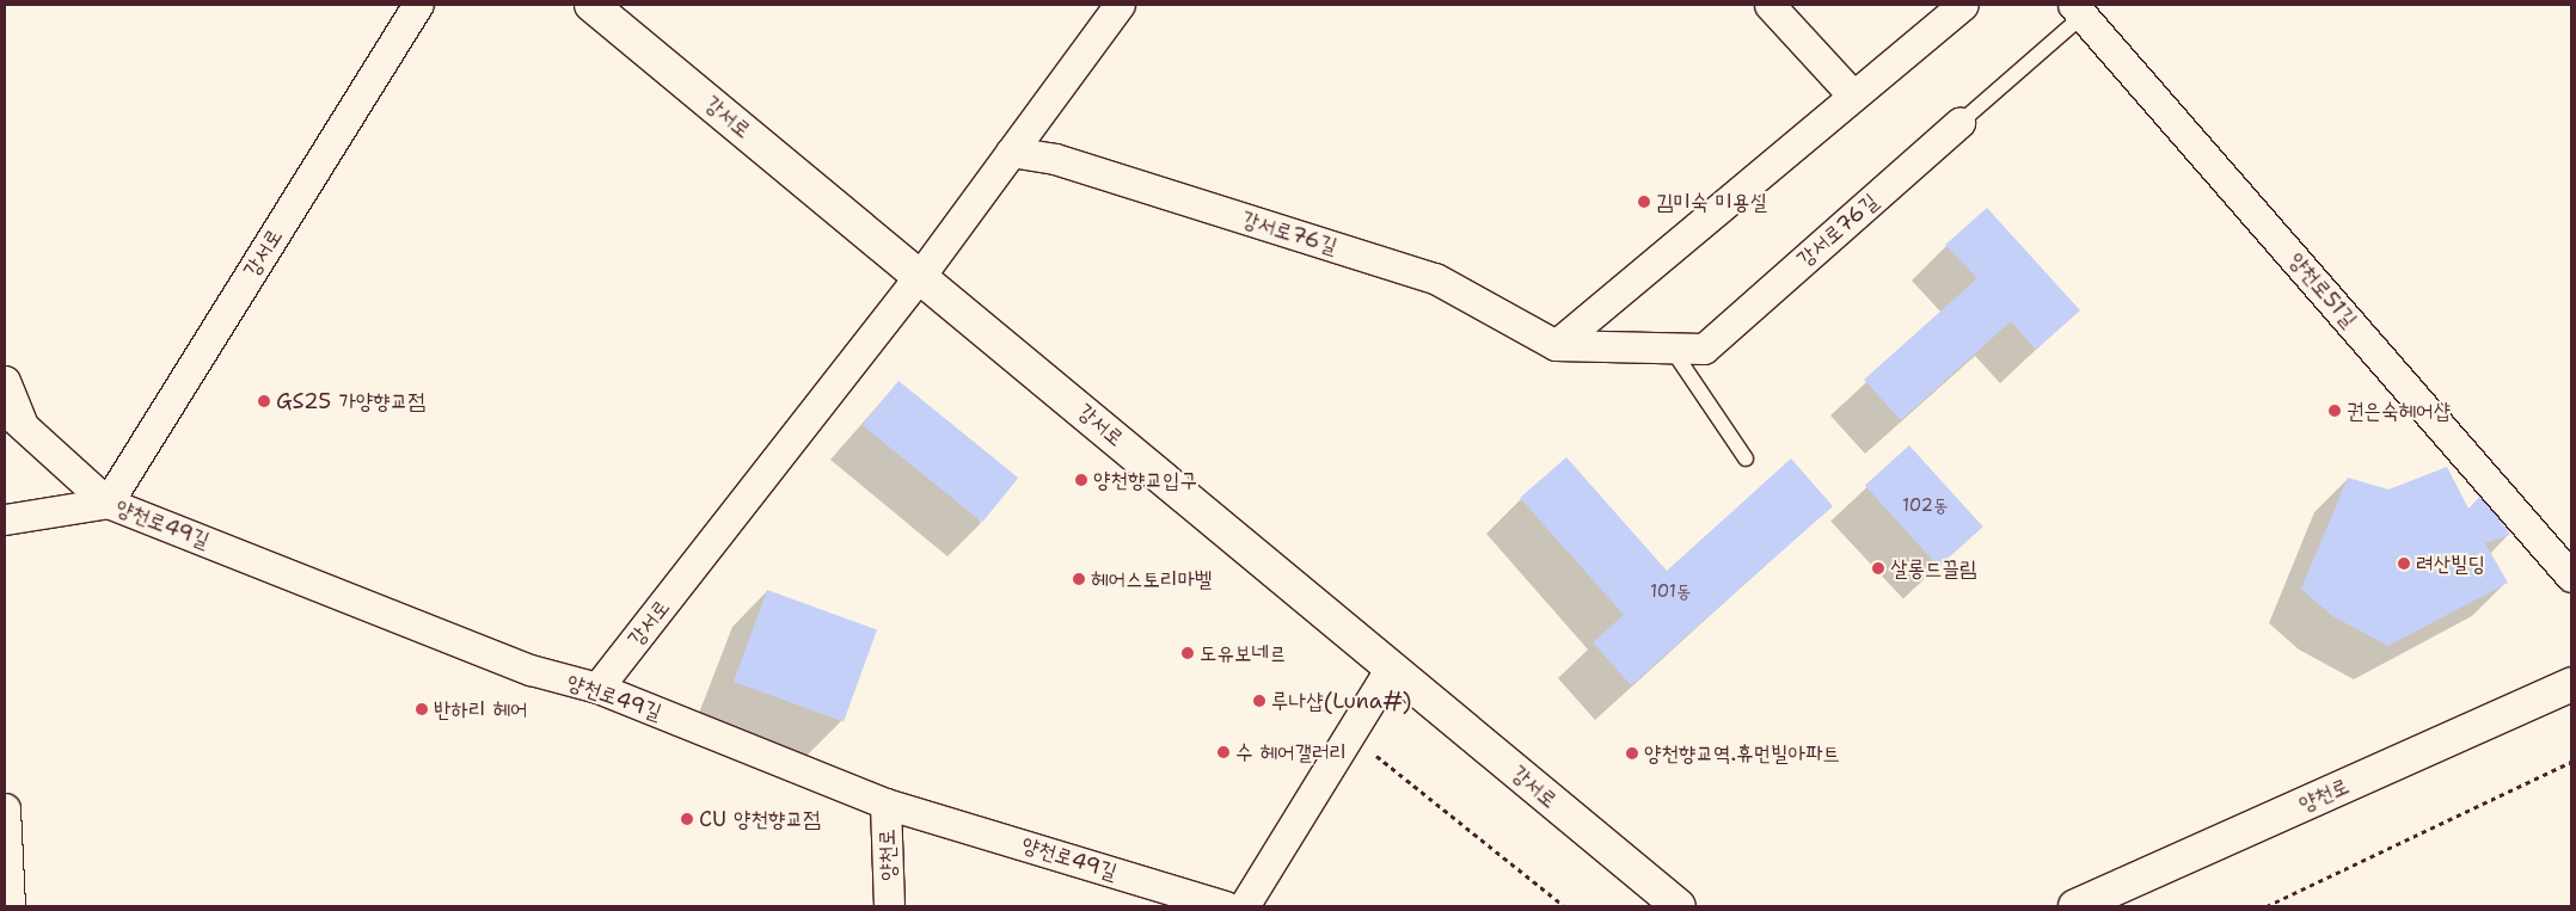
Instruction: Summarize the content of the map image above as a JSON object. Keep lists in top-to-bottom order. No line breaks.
{"streets":{"main road":["강서로","양천로"],"street":["강서로76길","양천로51길","양천로49길"]},"crossings":[["강서로","강서로76길"],["강서로","양천로49길"],["강서로76길","양천로51길"],["양천로49길","양천로"]],"places":["김미숙 미용실","GS25 가양향교점","권은숙헤어샵","양천향교입구","려산빌딩","살롱드끌림","헤어스토리마벨","도유보네르","루나샵(Luna#)","반하리 헤어","수 헤어갤러리","양천향교역.휴먼빌아파트","CU 양천향교점"],"house_numbers":["102동","101동"]}
